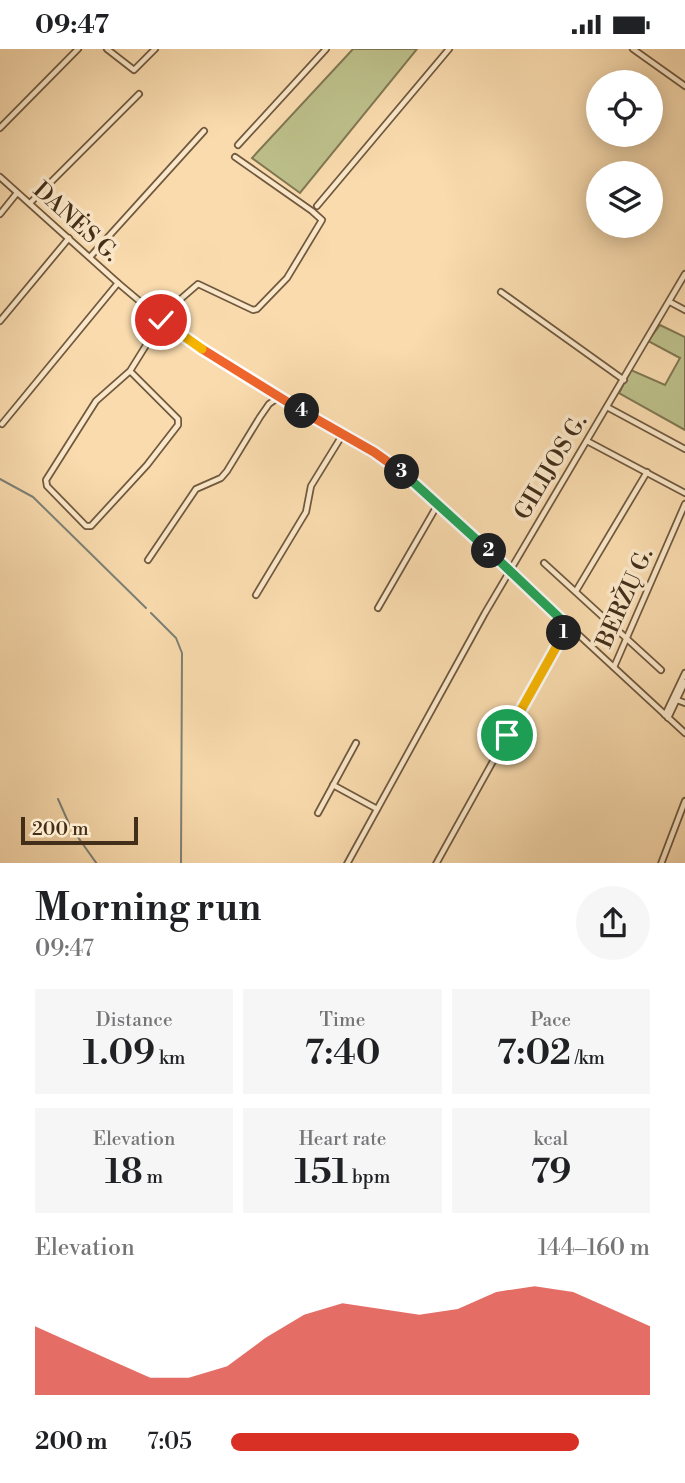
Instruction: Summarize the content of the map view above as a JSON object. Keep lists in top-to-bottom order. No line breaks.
{"streets":{"street":["DANĖS G.","GILIJOS G.","BERŽŲ G."]},"crossings":[["DANĖS G.","GILIJOS G."],["DANĖS G.","BERŽŲ G."]],"scale_bar":"200 m","page":{"status":"09:47","pins":["4","3","2","1"],"scale":"200 m","heading":["Morning run","09:47"],"stats":[["Distance","1.09 km"],["Time","7:40"],["Pace","7:02 /km"],["Elevation","18 m"],["Heart rate","151 bpm"],["kcal","79"]],"chart":["Elevation","144–160 m"],"list":[{"name":"200 m","note":"7:05"}]}}
